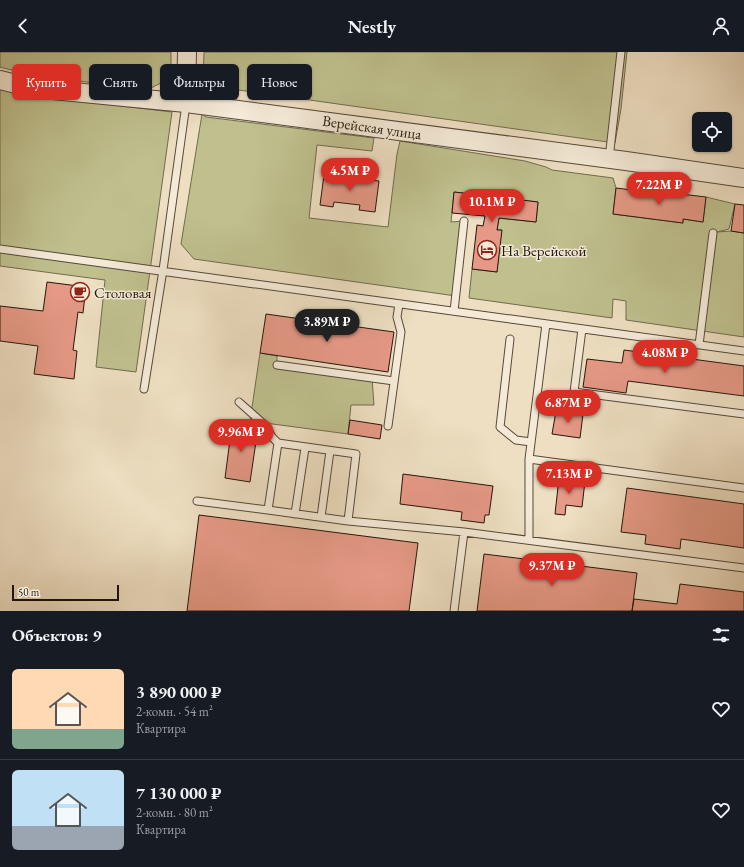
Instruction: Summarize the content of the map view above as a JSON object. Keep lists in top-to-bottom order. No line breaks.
{"streets":{"street":["Верейская улица"]},"places":{"hotel":["На Верейской"],"cafe":["Столовая"]},"scale_bar":"50 m","page":{"header":"Nestly","chip":["Купить","Снять","Фильтры","Новое"],"price":["4.5M ₽","7.22M ₽","10.1M ₽","3.89M ₽","4.08M ₽","6.87M ₽","9.96M ₽","7.13M ₽","9.37M ₽"],"scale":"50 m","heading":"Объектов: 9","list":[{"name":"3 890 000 ₽","note":"2-комн. · 54 m² · Квартира"},{"name":"7 130 000 ₽","note":"2-комн. · 80 m² · Квартира"}]}}
